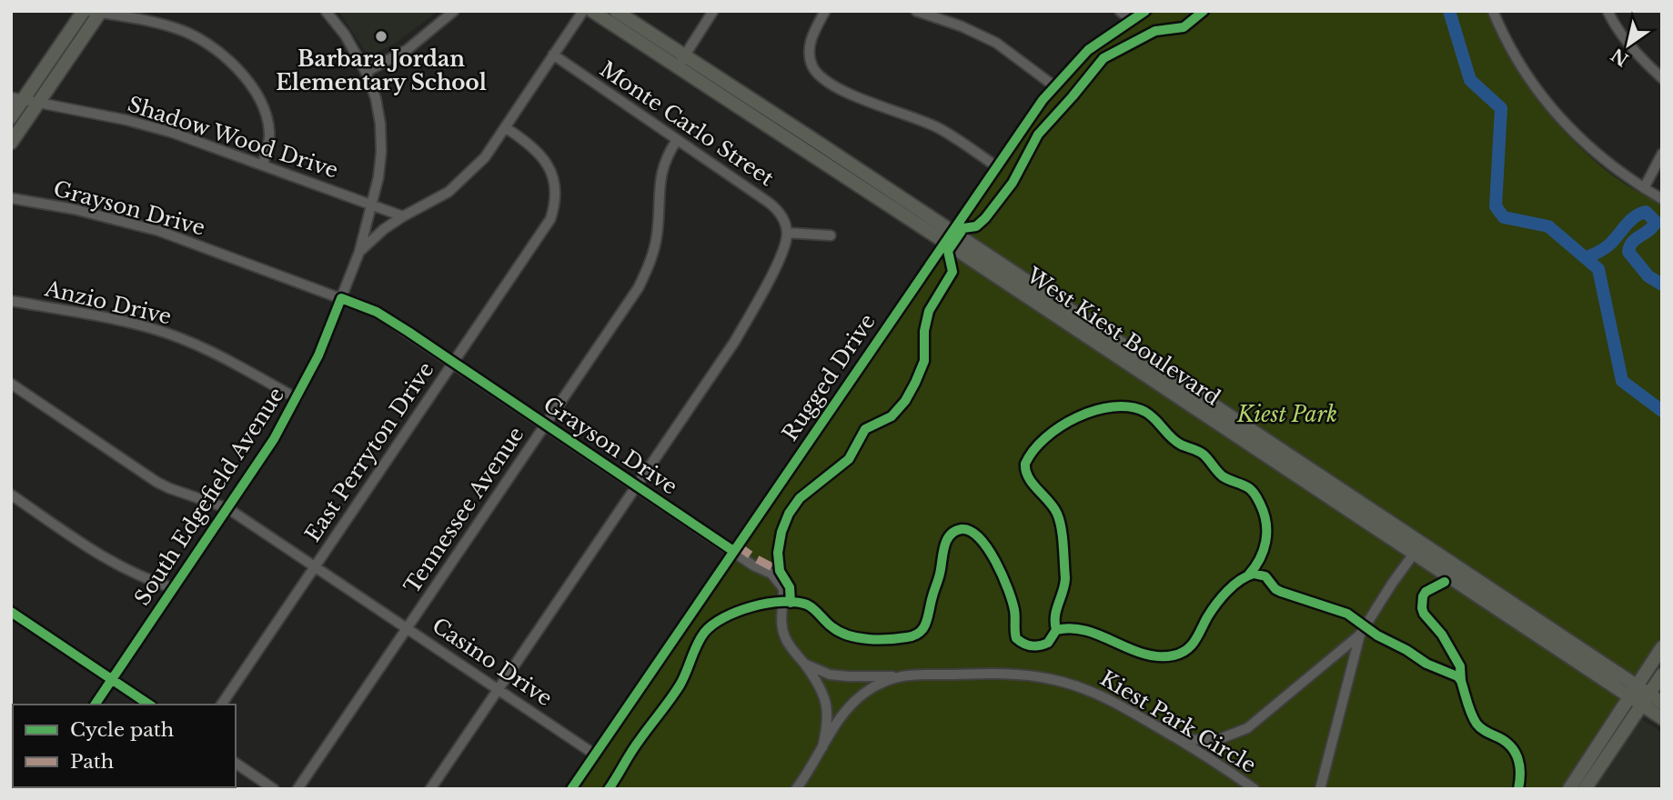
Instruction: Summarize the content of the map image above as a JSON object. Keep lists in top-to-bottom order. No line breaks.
{"streets":{"main road":["West Kiest Boulevard"],"street":["Monte Carlo Street","Shadow Wood Drive","Grayson Drive","Anzio Drive","Rugged Drive","East Perryton Drive","South Edgefield Avenue","Tennessee Avenue","Casino Drive","Kiest Park Circle"]},"crossings":[["Monte Carlo Street","South Edgefield Avenue"],["Monte Carlo Street","Tennessee Avenue"],["Shadow Wood Drive","South Edgefield Avenue"],["Grayson Drive","Rugged Drive"],["Grayson Drive","East Perryton Drive"],["Grayson Drive","South Edgefield Avenue"],["Grayson Drive","Tennessee Avenue"],["Grayson Drive","Kiest Park Circle"],["Anzio Drive","South Edgefield Avenue"],["West Kiest Boulevard","Rugged Drive"],["Rugged Drive","Casino Drive"],["East Perryton Drive","South Edgefield Avenue"],["East Perryton Drive","Casino Drive"],["South Edgefield Avenue","Casino Drive"],["Tennessee Avenue","Casino Drive"]],"parks":["Kiest Park"],"places":["Barbara Jordan Elementary School"],"legend":["Cycle path","Path"],"north":"bottom left"}
